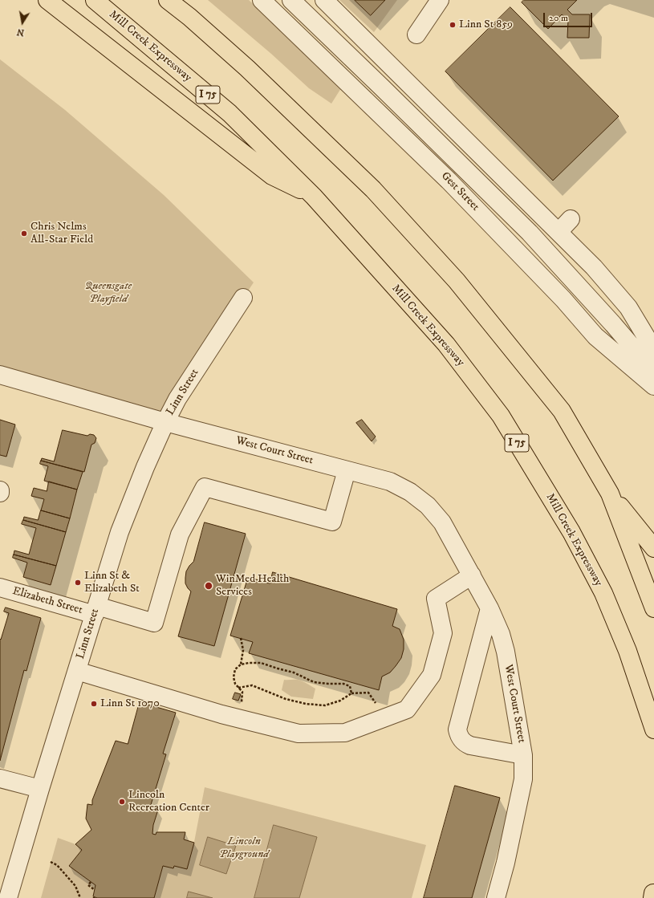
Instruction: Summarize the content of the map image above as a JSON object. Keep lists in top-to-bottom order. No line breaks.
{"streets":{"highway":["Mill Creek Expressway","I 75"],"street":["Gest Street","Linn Street","West Court Street","Elizabeth Street"]},"crossings":[["Linn Street","West Court Street"],["Linn Street","Elizabeth Street"],["West Court Street","Elizabeth Street"]],"parks":["Queensgate Playfield","Lincoln Playground"],"places":["Linn St 859","Chris Nelms All-Star Field","Linn St & Elizabeth St","WinMed Health Services","Linn St 1070","Lincoln Recreation Center"],"scale_bar":"20 m","north":"bottom"}
